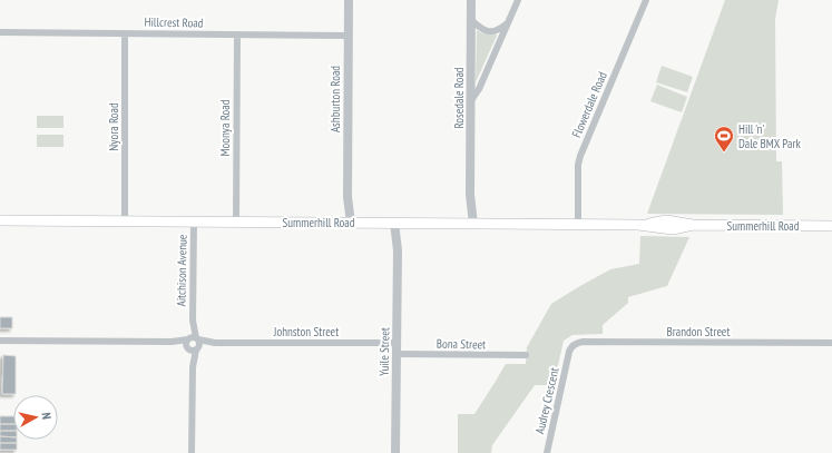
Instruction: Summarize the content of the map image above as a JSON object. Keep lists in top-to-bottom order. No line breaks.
{"streets":{"main road":["Summerhill Road"],"street":["Hillcrest Road","Rosedale Road","Ashburton Road","Flowerdale Road","Nyora Road","Moonya Road","Aitchison Avenue","Johnston Street","Brandon Street","Bona Street","Yuile Street","Audrey Crescent"]},"crossings":[["Hillcrest Road","Ashburton Road"],["Hillcrest Road","Nyora Road"],["Hillcrest Road","Moonya Road"],["Rosedale Road","Summerhill Road"],["Ashburton Road","Summerhill Road"],["Flowerdale Road","Summerhill Road"],["Nyora Road","Summerhill Road"],["Moonya Road","Summerhill Road"],["Summerhill Road","Aitchison Avenue"],["Summerhill Road","Yuile Street"],["Aitchison Avenue","Johnston Street"],["Johnston Street","Yuile Street"],["Brandon Street","Audrey Crescent"],["Bona Street","Yuile Street"]],"places":{"sports":["Hill 'n' Dale BMX Park"]},"north":"right"}
